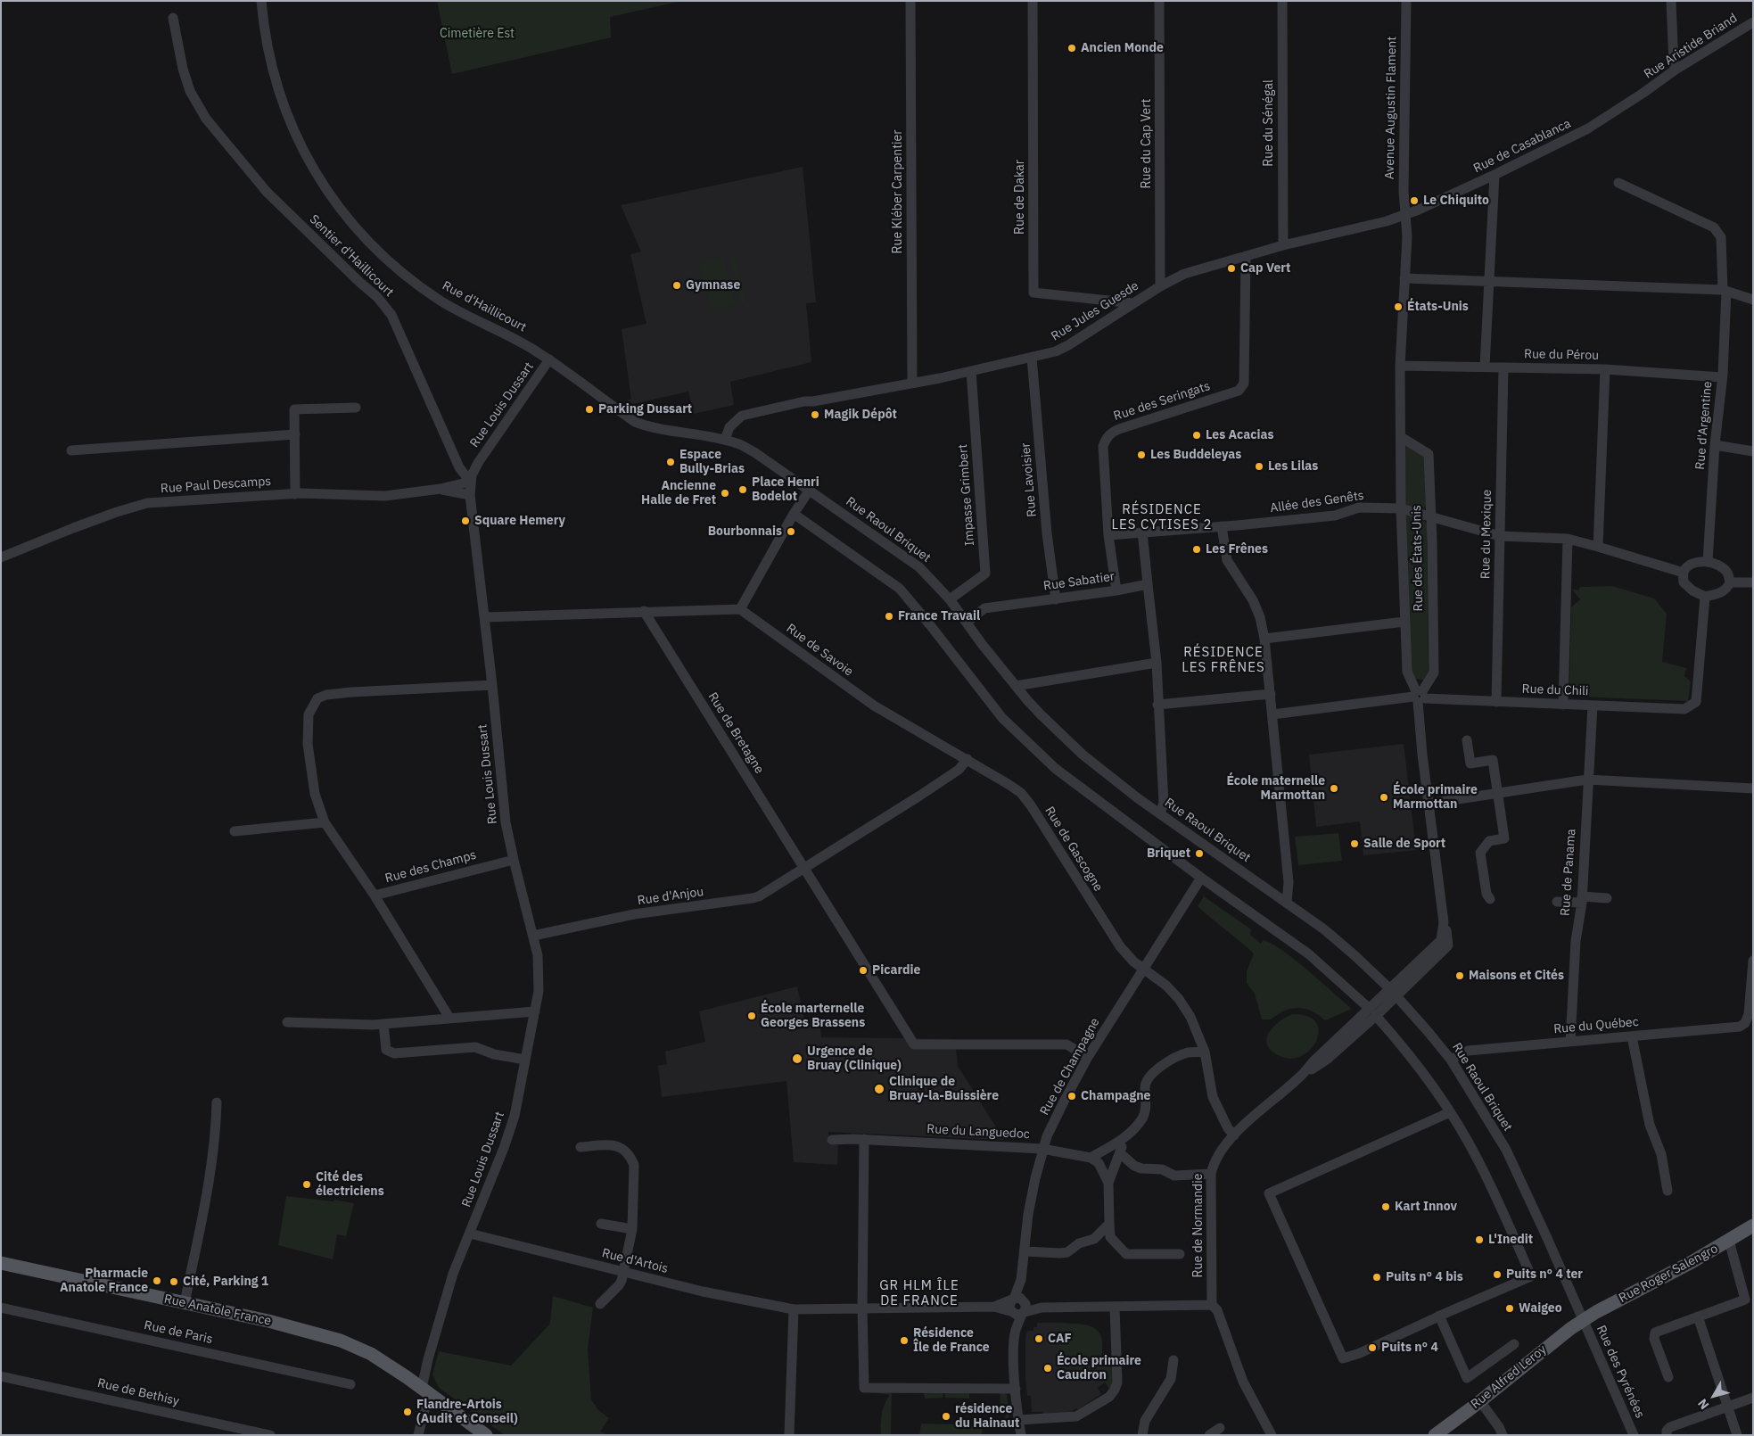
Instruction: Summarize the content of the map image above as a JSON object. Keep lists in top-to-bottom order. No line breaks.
{"streets":{"main road":["Rue Roger Salengro","Rue Anatole France","Rue Alfred Leroy"],"street":["Rue Aristide Briand","Avenue Augustin Flament","Rue du Sénégal","Rue du Cap Vert","Rue de Casablanca","Rue Kléber Carpentier","Rue de Dakar","Sentier d'Haillicourt","Rue d'Haillicourt","Rue Jules Guesde","Rue du Pérou","Rue des Seringats","Rue Louis Dussart","Rue d'Argentine","Rue Lavoisier","Rue Paul Descamps","Impasse Grimbert","Allée des Genêts","Rue Raoul Briquet","Rue du Mexique","Rue des États-Unis","Rue Sabatier","Rue de Savoie","Rue du Chili","Rue de Bretagne","Rue de Gascogne","Rue des Champs","Rue de Panama","Rue d'Anjou","Rue du Québec","Rue de Champagne","Rue du Languedoc","Rue de Normandie","Rue d'Artois","Rue de Paris","Rue des Pyrénées","Rue de Bethisy"]},"crossings":[["Rue Aristide Briand","Rue de Casablanca"],["Avenue Augustin Flament","Rue de Casablanca"],["Avenue Augustin Flament","Rue Jules Guesde"],["Avenue Augustin Flament","Rue des États-Unis"],["Rue du Sénégal","Rue Jules Guesde"],["Rue du Cap Vert","Rue Jules Guesde"],["Rue de Casablanca","Rue Jules Guesde"],["Rue de Casablanca","Rue des États-Unis"],["Rue Kléber Carpentier","Rue Jules Guesde"],["Rue de Dakar","Rue Jules Guesde"],["Sentier d'Haillicourt","Rue Louis Dussart"],["Sentier d'Haillicourt","Rue Paul Descamps"],["Rue d'Haillicourt","Rue Louis Dussart"],["Rue Jules Guesde","Rue des Seringats"],["Rue Jules Guesde","Rue Louis Dussart"],["Rue Jules Guesde","Rue Lavoisier"],["Rue Jules Guesde","Impasse Grimbert"],["Rue Jules Guesde","Rue Raoul Briquet"],["Rue Jules Guesde","Rue des États-Unis"],["Rue du Pérou","Rue d'Argentine"],["Rue du Pérou","Rue du Mexique"],["Rue du Pérou","Rue des États-Unis"],["Rue des Seringats","Allée des Genêts"],["Rue des Seringats","Rue Sabatier"],["Rue Louis Dussart","Rue Paul Descamps"],["Rue Louis Dussart","Rue Raoul Briquet"],["Rue Louis Dussart","Rue des Champs"],["Rue Louis Dussart","Rue d'Anjou"],["Rue Louis Dussart","Rue d'Artois"],["Rue Louis Dussart","Rue Anatole France"],["Rue d'Argentine","Allée des Genêts"],["Rue d'Argentine","Rue du Chili"],["Rue Lavoisier","Rue Sabatier"],["Impasse Grimbert","Rue Raoul Briquet"],["Allée des Genêts","Rue du Mexique"],["Allée des Genêts","Rue des États-Unis"],["Allée des Genêts","Rue du Chili"],["Rue Raoul Briquet","Rue Sabatier"],["Rue Raoul Briquet","Rue du Québec"],["Rue Raoul Briquet","Rue de Normandie"],["Rue Raoul Briquet","Rue Roger Salengro"],["Rue Raoul Briquet","Rue des Pyrénées"],["Rue Raoul Briquet","Rue Alfred Leroy"],["Rue du Mexique","Rue du Chili"],["Rue des États-Unis","Rue du Chili"],["Rue de Savoie","Rue de Gascogne"],["Rue de Savoie","Rue d'Anjou"],["Rue du Chili","Rue de Panama"],["Rue de Bretagne","Rue d'Anjou"],["Rue de Bretagne","Rue de Champagne"],["Rue de Gascogne","Rue d'Anjou"],["Rue de Gascogne","Rue de Champagne"],["Rue de Panama","Rue du Québec"],["Rue de Champagne","Rue du Languedoc"],["Rue Roger Salengro","Rue des Pyrénées"],["Rue Roger Salengro","Rue Alfred Leroy"],["Rue des Pyrénées","Rue Alfred Leroy"]],"districts":["RÉSIDENCE LES CYTISES 2","RÉSIDENCE LES FRÊNES","GR HLM ÎLE DE FRANCE"],"parks":["Cimetière Est"],"places":["Ancien Monde","Le Chiquito","Cap Vert","Gymnase","États-Unis","Parking Dussart","Magik Dépôt","Les Acacias","Les Buddeleyas","Espace Bully-Brias","Les Lilas","Place Henri Bodelot","Ancienne Halle de Fret","Square Hemery","Bourbonnais","Les Frênes","France Travail","École maternelle Marmottan","École primaire Marmottan","Salle de Sport","Briquet","Picardie","Maisons et Cités","École marternelle Georges Brassens","Urgence de Bruay (Clinique)","Clinique de Bruay-la-Buissière","Champagne","Cité des électriciens","Kart Innov","L'Inedit","Puits n° 4 ter","Puits n° 4 bis","Pharmacie Anatole France","Cité, Parking 1","Waigeo","CAF","Résidence Île de France","Puits n° 4","École primaire Caudron","Flandre-Artois (Audit et Conseil)","résidence du Hainaut"],"north":"bottom left"}
